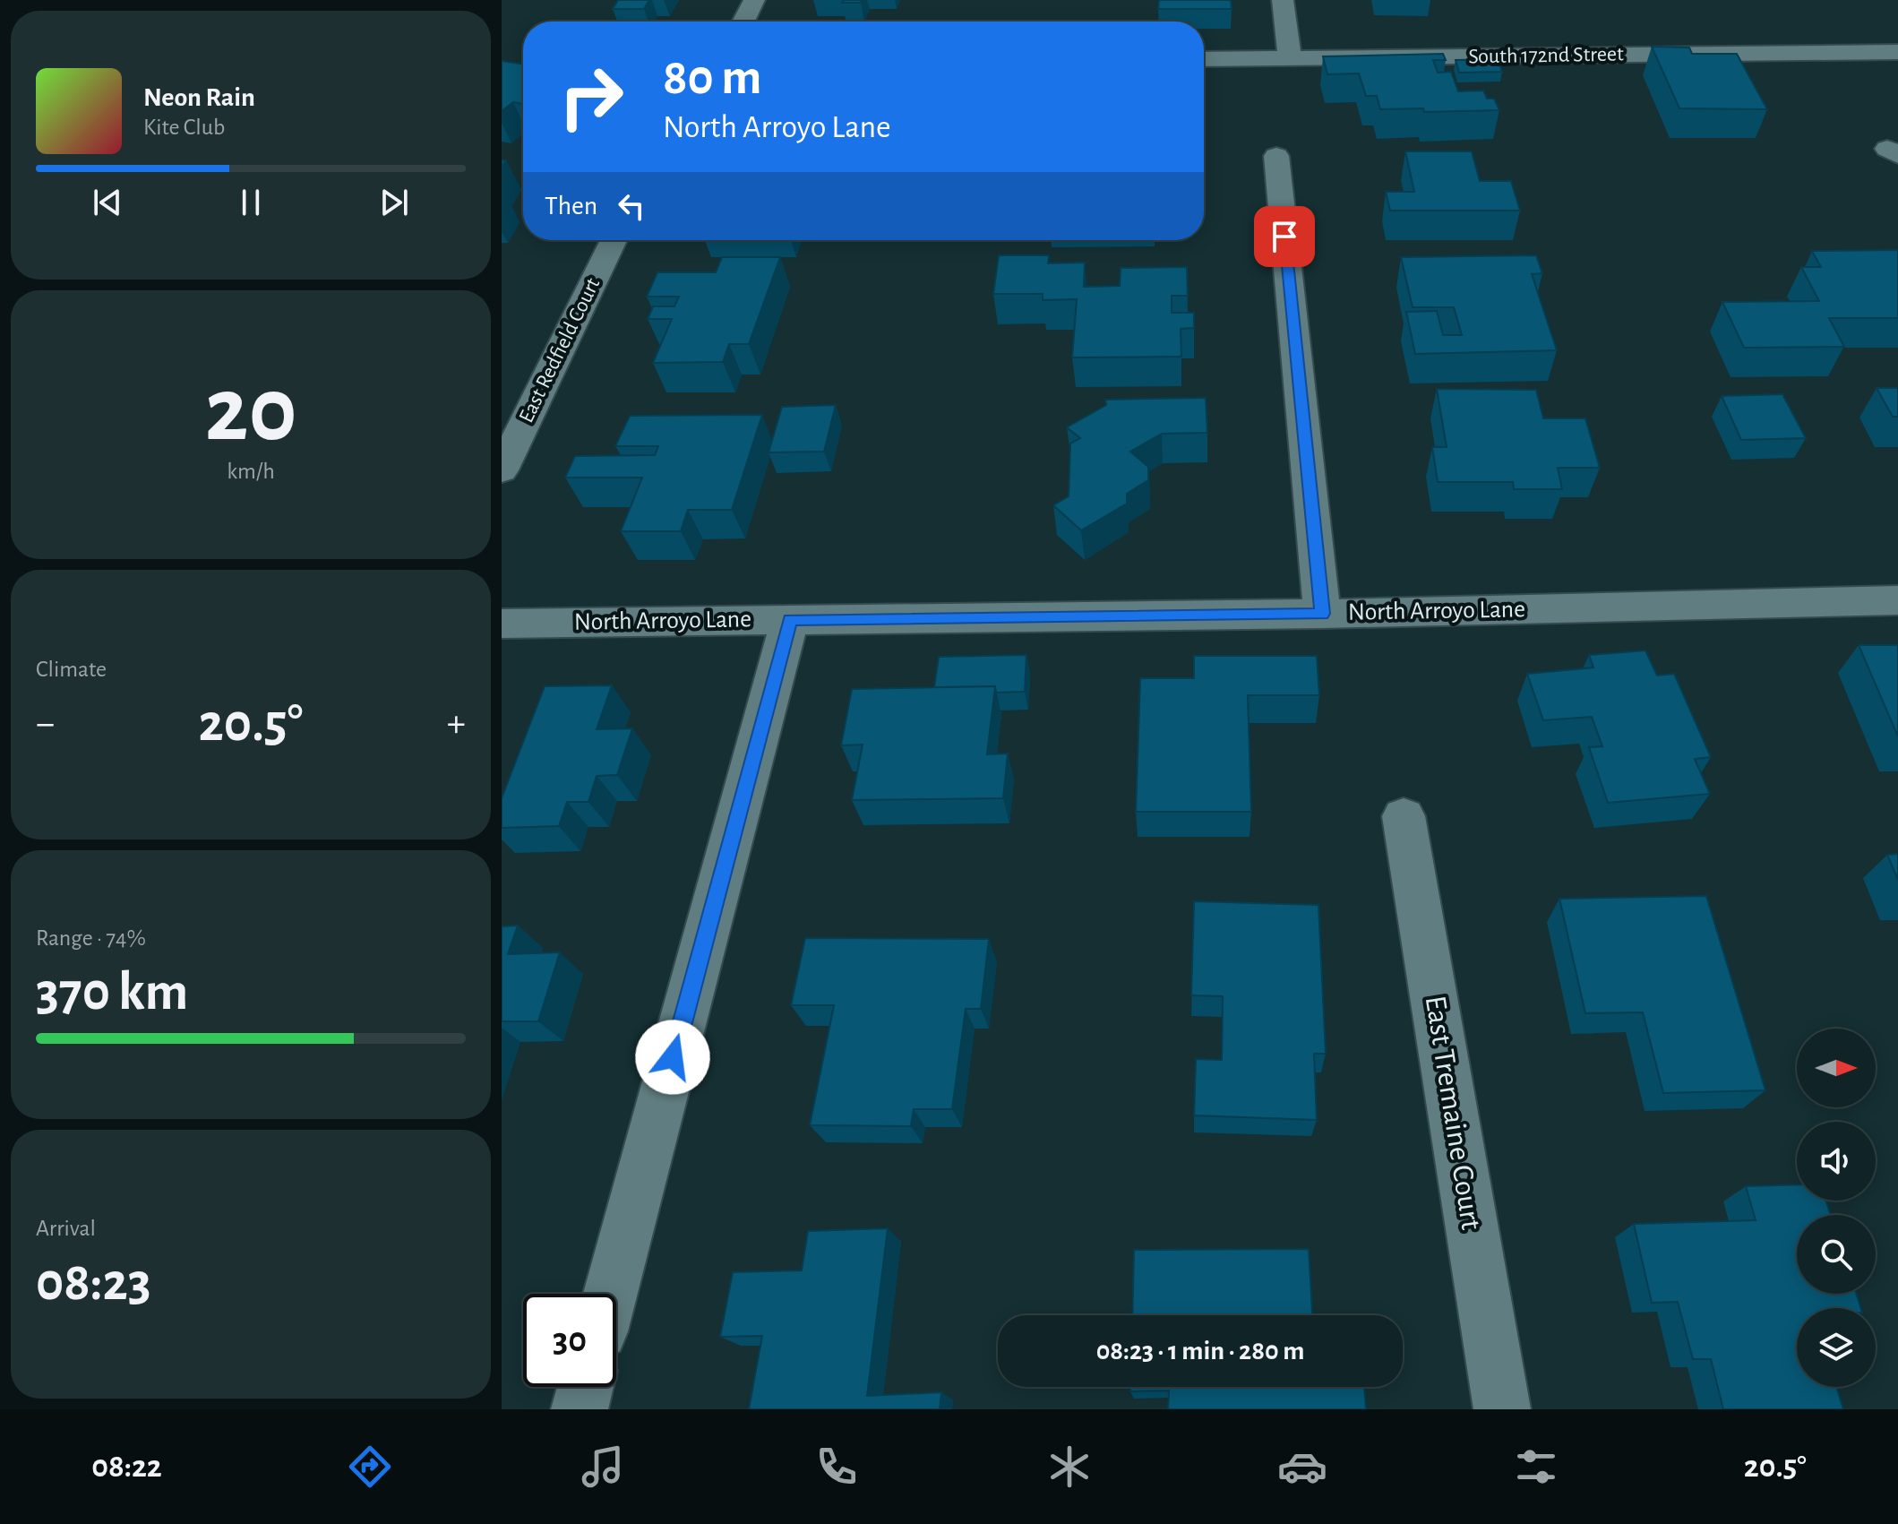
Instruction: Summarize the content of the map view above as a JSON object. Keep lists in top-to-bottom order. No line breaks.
{"streets":{"street":["South 172nd Street","East Redfield Court","North Arroyo Lane","East Tremaine Court"]},"north":"right","page":{"turn":["80 m","North Arroyo Lane"],"song":["Neon Rain","Kite Club"],"then":"Then","tile":[["20","km/h"],"Climate",["Range · 74%","370 km"],["Arrival","08:23"]],"heat":["−","20.5°","+"],"limit":"30","trip":"08:23 · 1 min · 280 m","tabs":["08:22","20.5°"]}}
